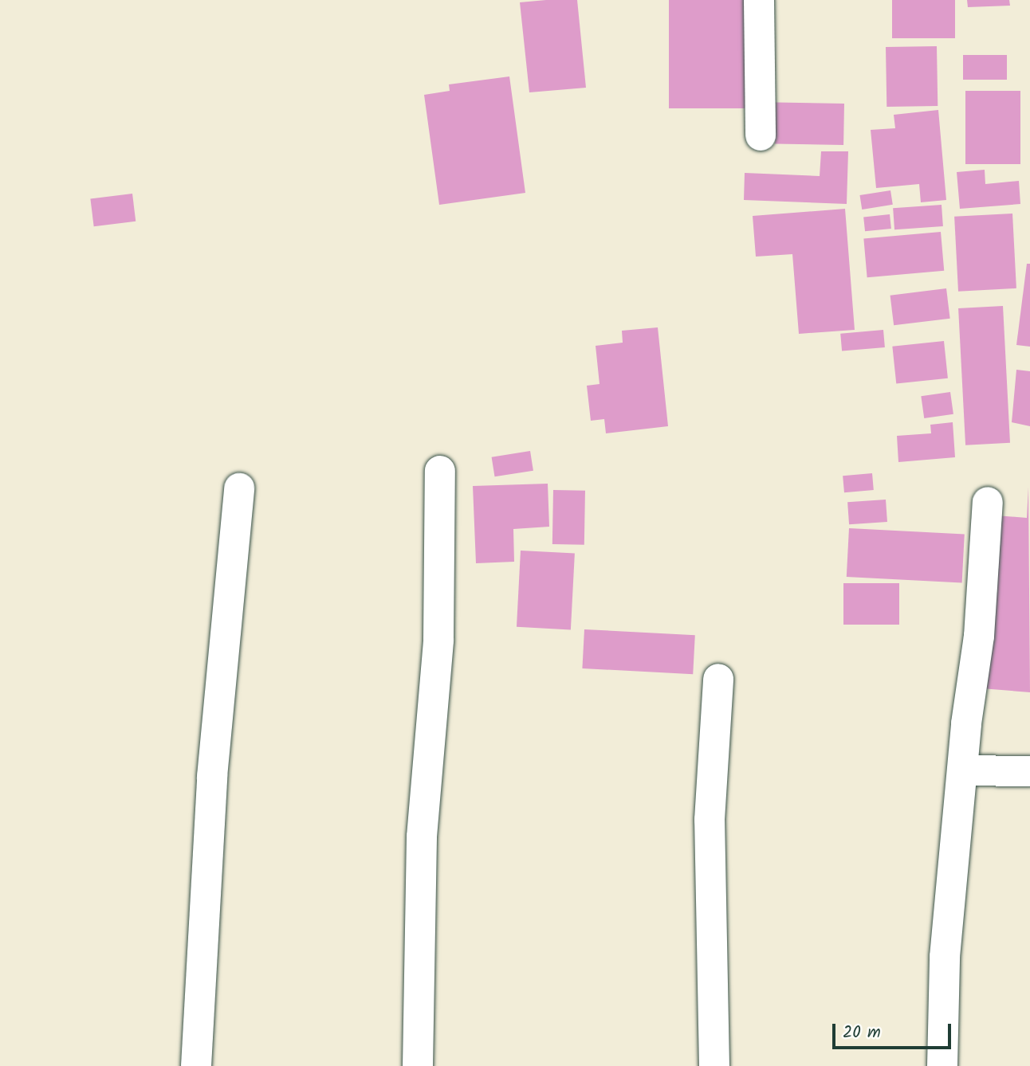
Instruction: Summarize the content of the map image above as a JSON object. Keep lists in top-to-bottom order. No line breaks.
{"scale_bar":"20 m"}
